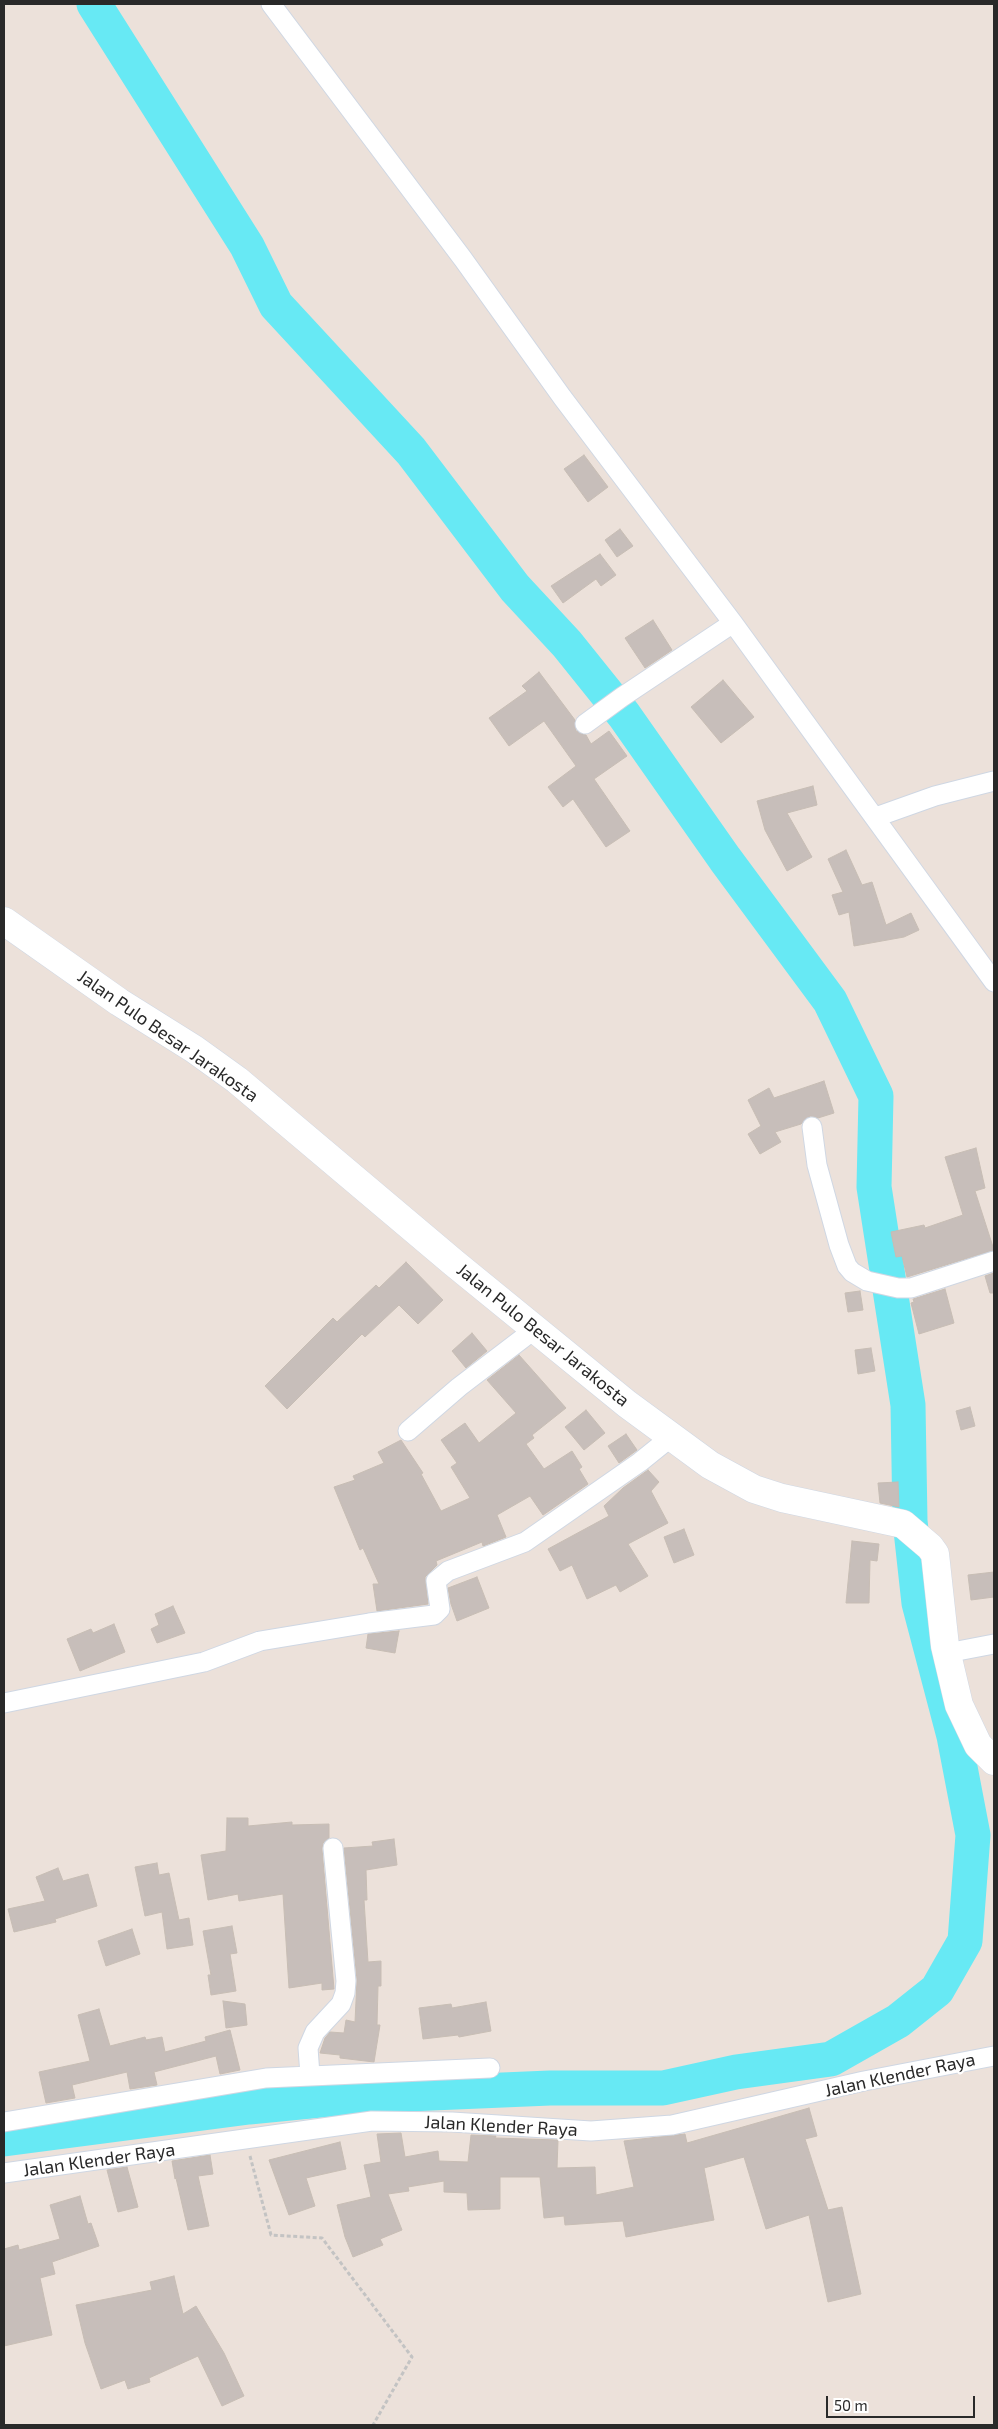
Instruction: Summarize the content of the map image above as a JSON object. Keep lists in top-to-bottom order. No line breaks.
{"streets":{"street":["Jalan Pulo Besar Jarakosta","Jalan Klender Raya"]},"scale_bar":"50 m"}
